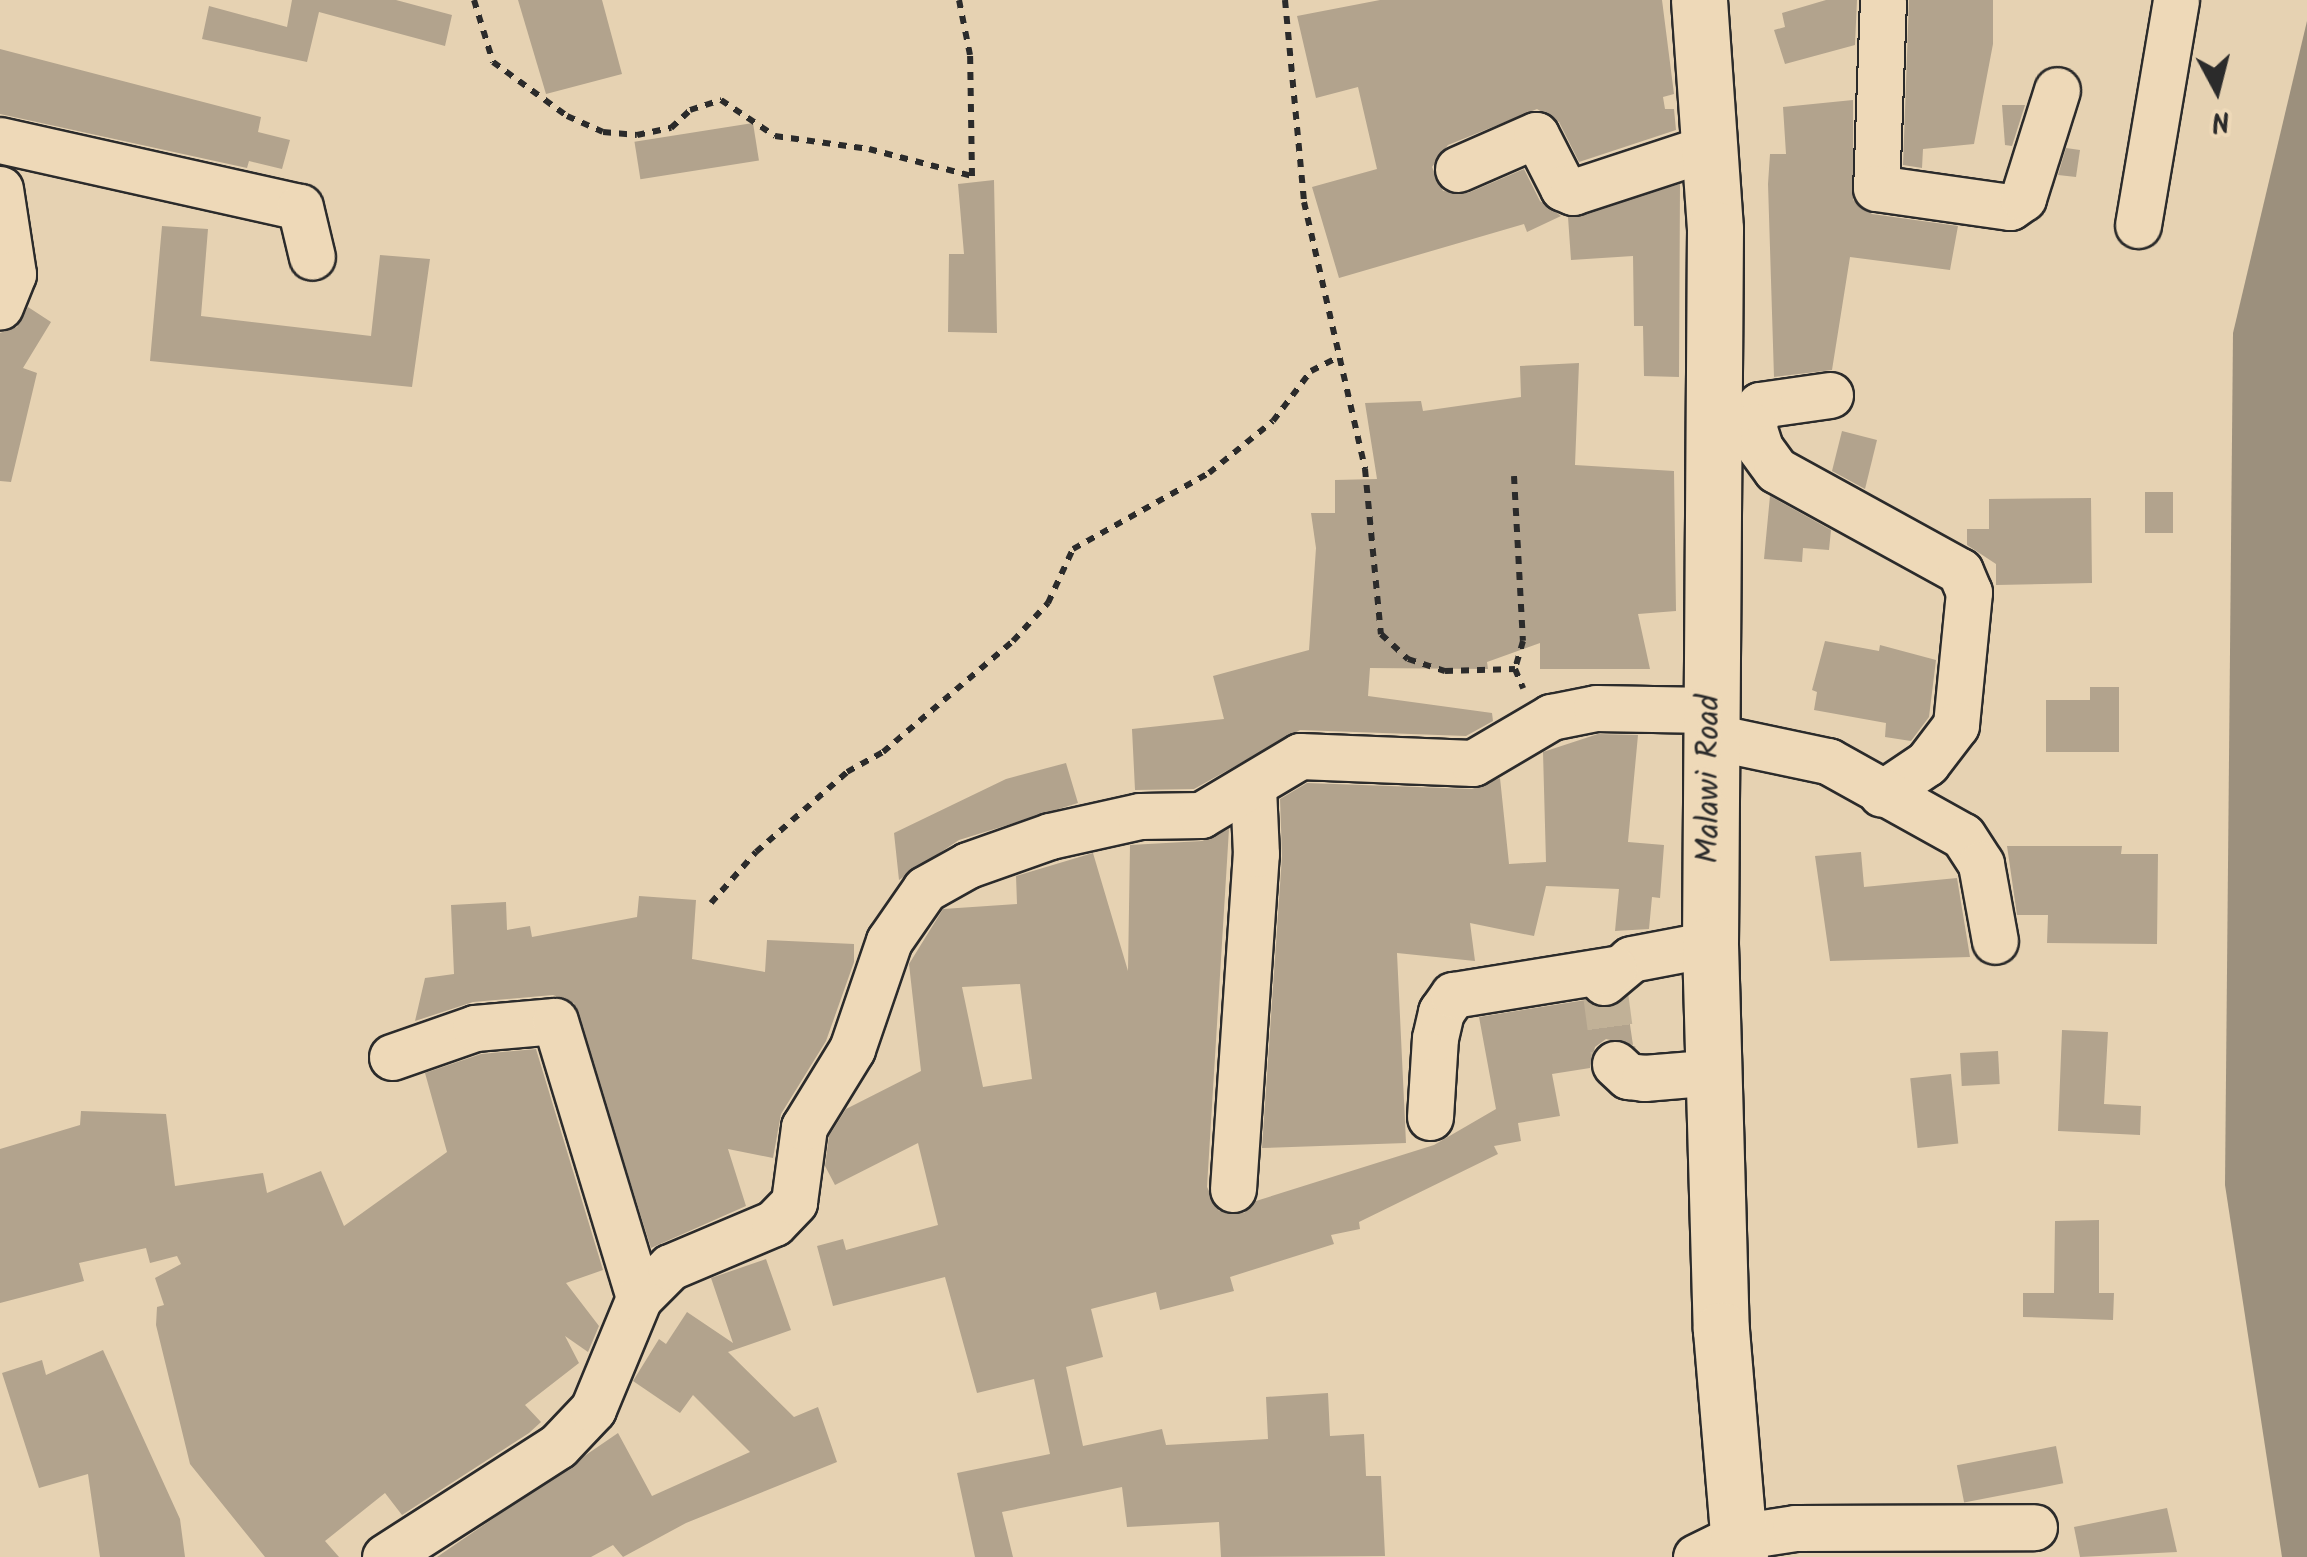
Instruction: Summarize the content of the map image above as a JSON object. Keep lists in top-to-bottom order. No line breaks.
{"streets":{"main road":["Malawi Road"]},"north":"bottom"}
